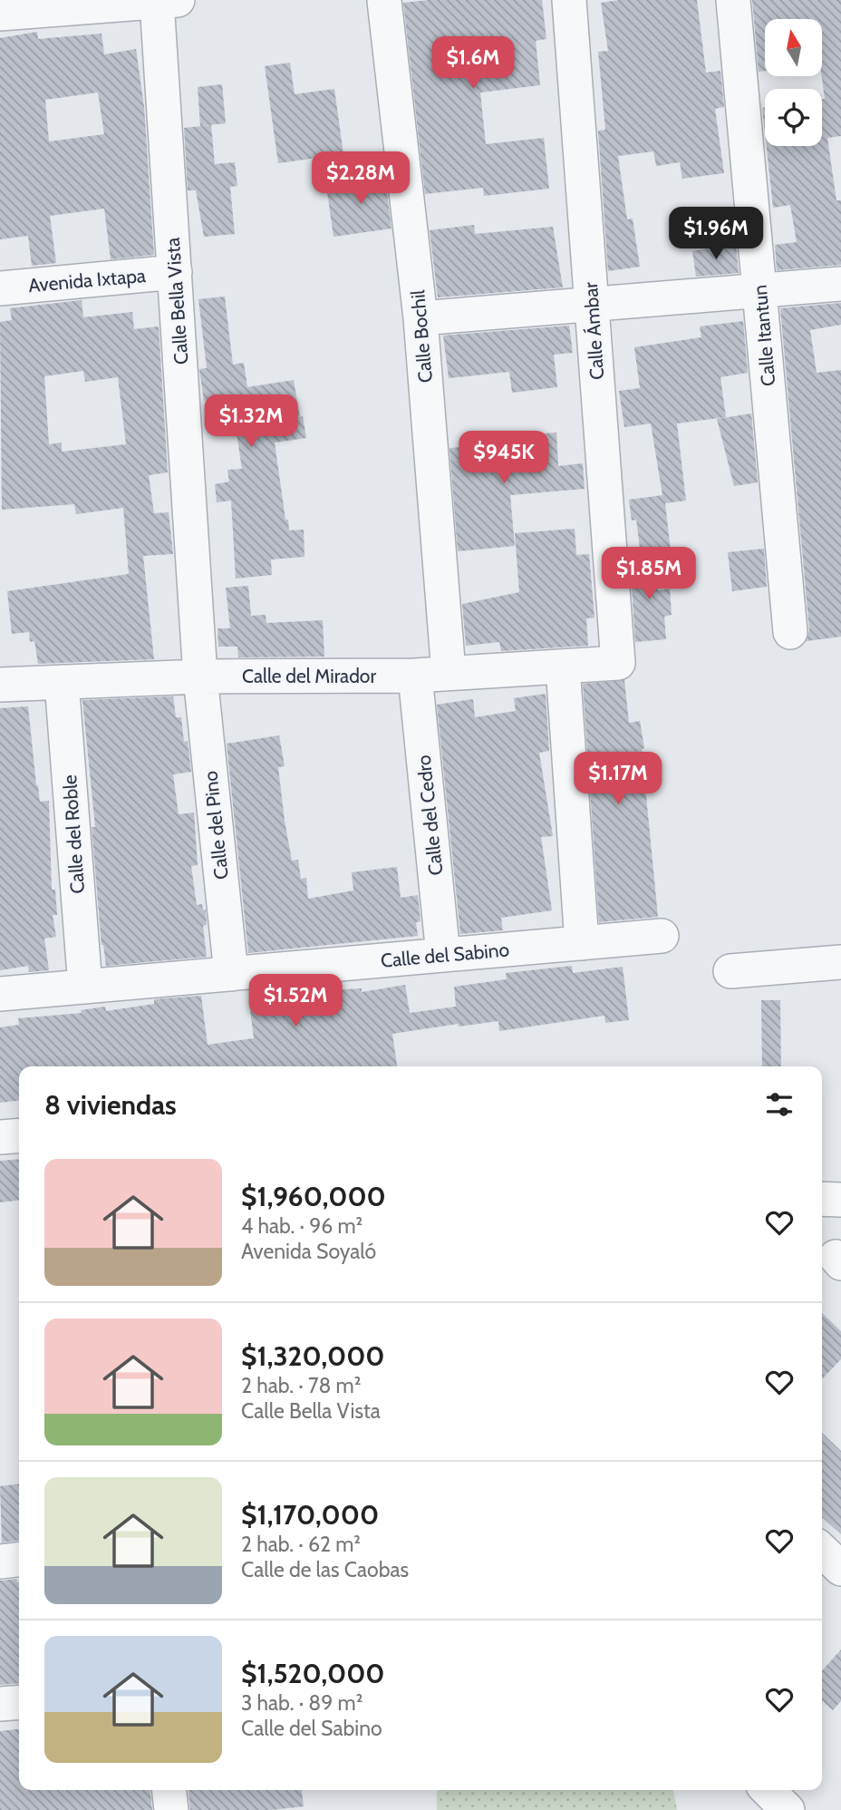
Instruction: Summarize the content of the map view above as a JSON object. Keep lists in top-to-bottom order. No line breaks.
{"streets":{"street":["Avenida Ixtapa","Calle Bella Vista","Calle Ámbar","Calle Itantun","Calle Bochil","Calle del Mirador","Calle del Cedro","Calle del Pino","Calle del Roble","Calle del Sabino"]},"crossings":[["Avenida Ixtapa","Calle Bella Vista"],["Calle Bella Vista","Calle del Mirador"],["Calle Bella Vista","Calle del Pino"],["Calle Ámbar","Calle del Mirador"],["Calle Bochil","Calle del Mirador"],["Calle del Mirador","Calle del Cedro"],["Calle del Mirador","Calle del Pino"],["Calle del Mirador","Calle del Roble"],["Calle del Cedro","Calle del Sabino"],["Calle del Pino","Calle del Sabino"],["Calle del Roble","Calle del Sabino"]],"north":"top","page":{"price":["$1.6M","$2.28M","$1.96M","$1.32M","$945K","$1.85M","$1.17M","$1.52M"],"heading":"8 viviendas","list":[{"name":"$1,960,000","note":"4 hab. · 96 m² · Avenida Soyaló"},{"name":"$1,320,000","note":"2 hab. · 78 m² · Calle Bella Vista"},{"name":"$1,170,000","note":"2 hab. · 62 m² · Calle de las Caobas"},{"name":"$1,520,000","note":"3 hab. · 89 m² · Calle del Sabino"}]}}
